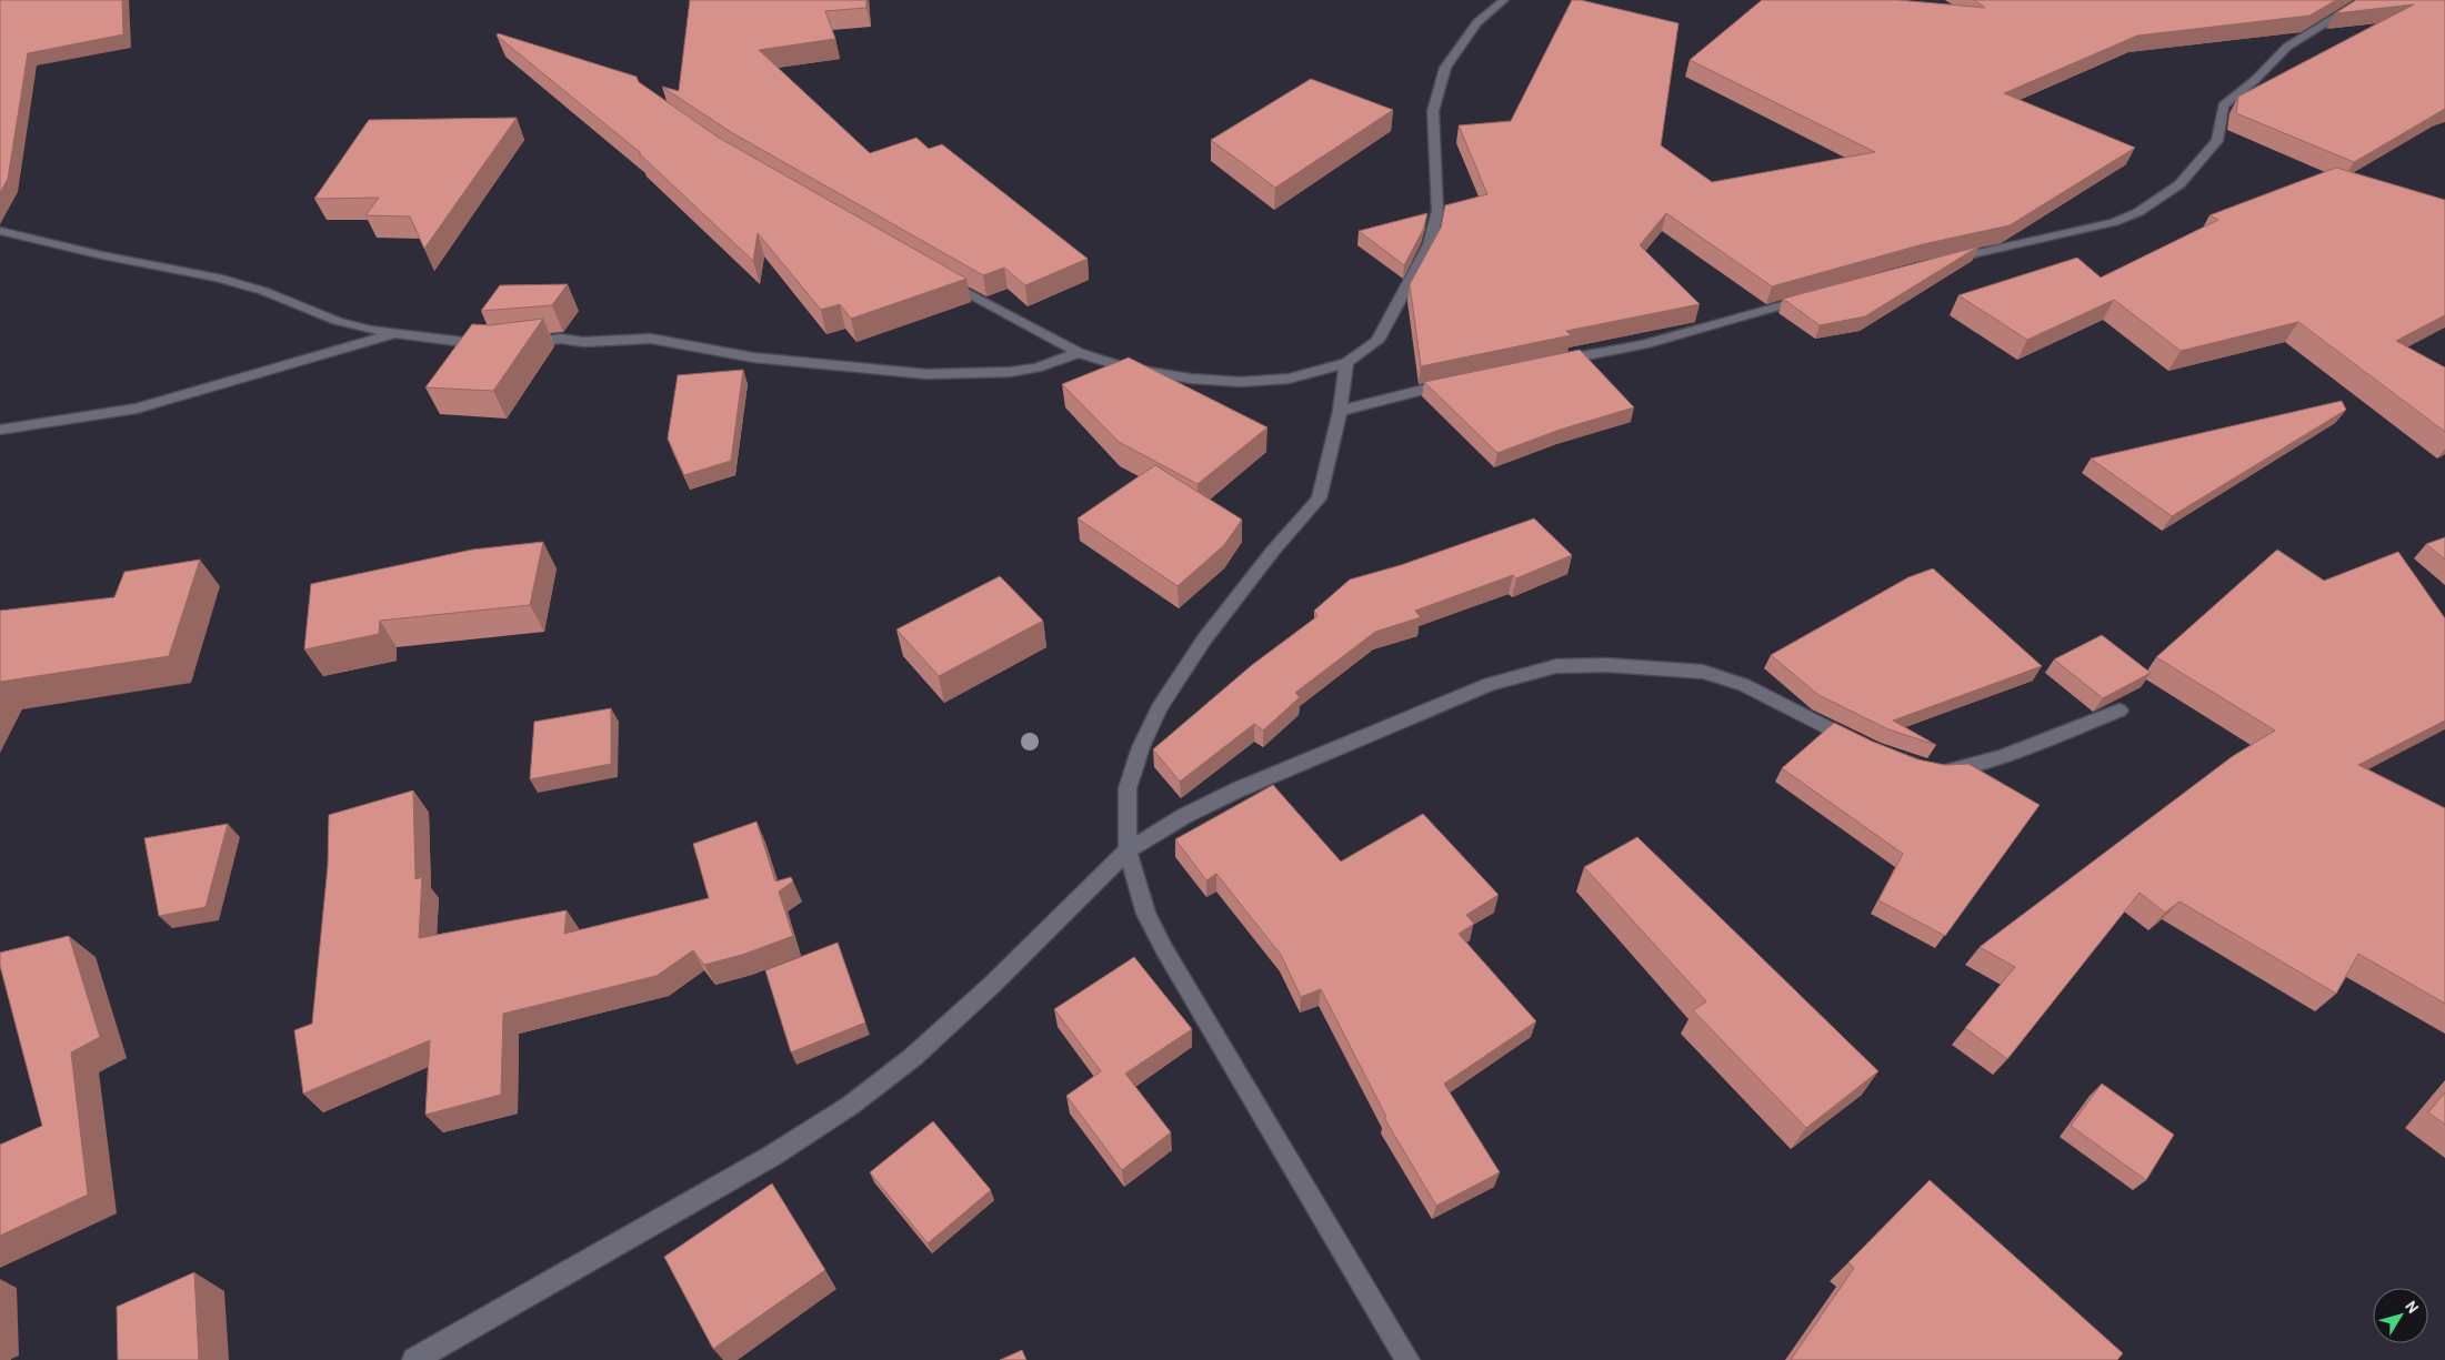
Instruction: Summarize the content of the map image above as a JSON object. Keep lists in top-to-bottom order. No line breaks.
{"north":"top right"}
